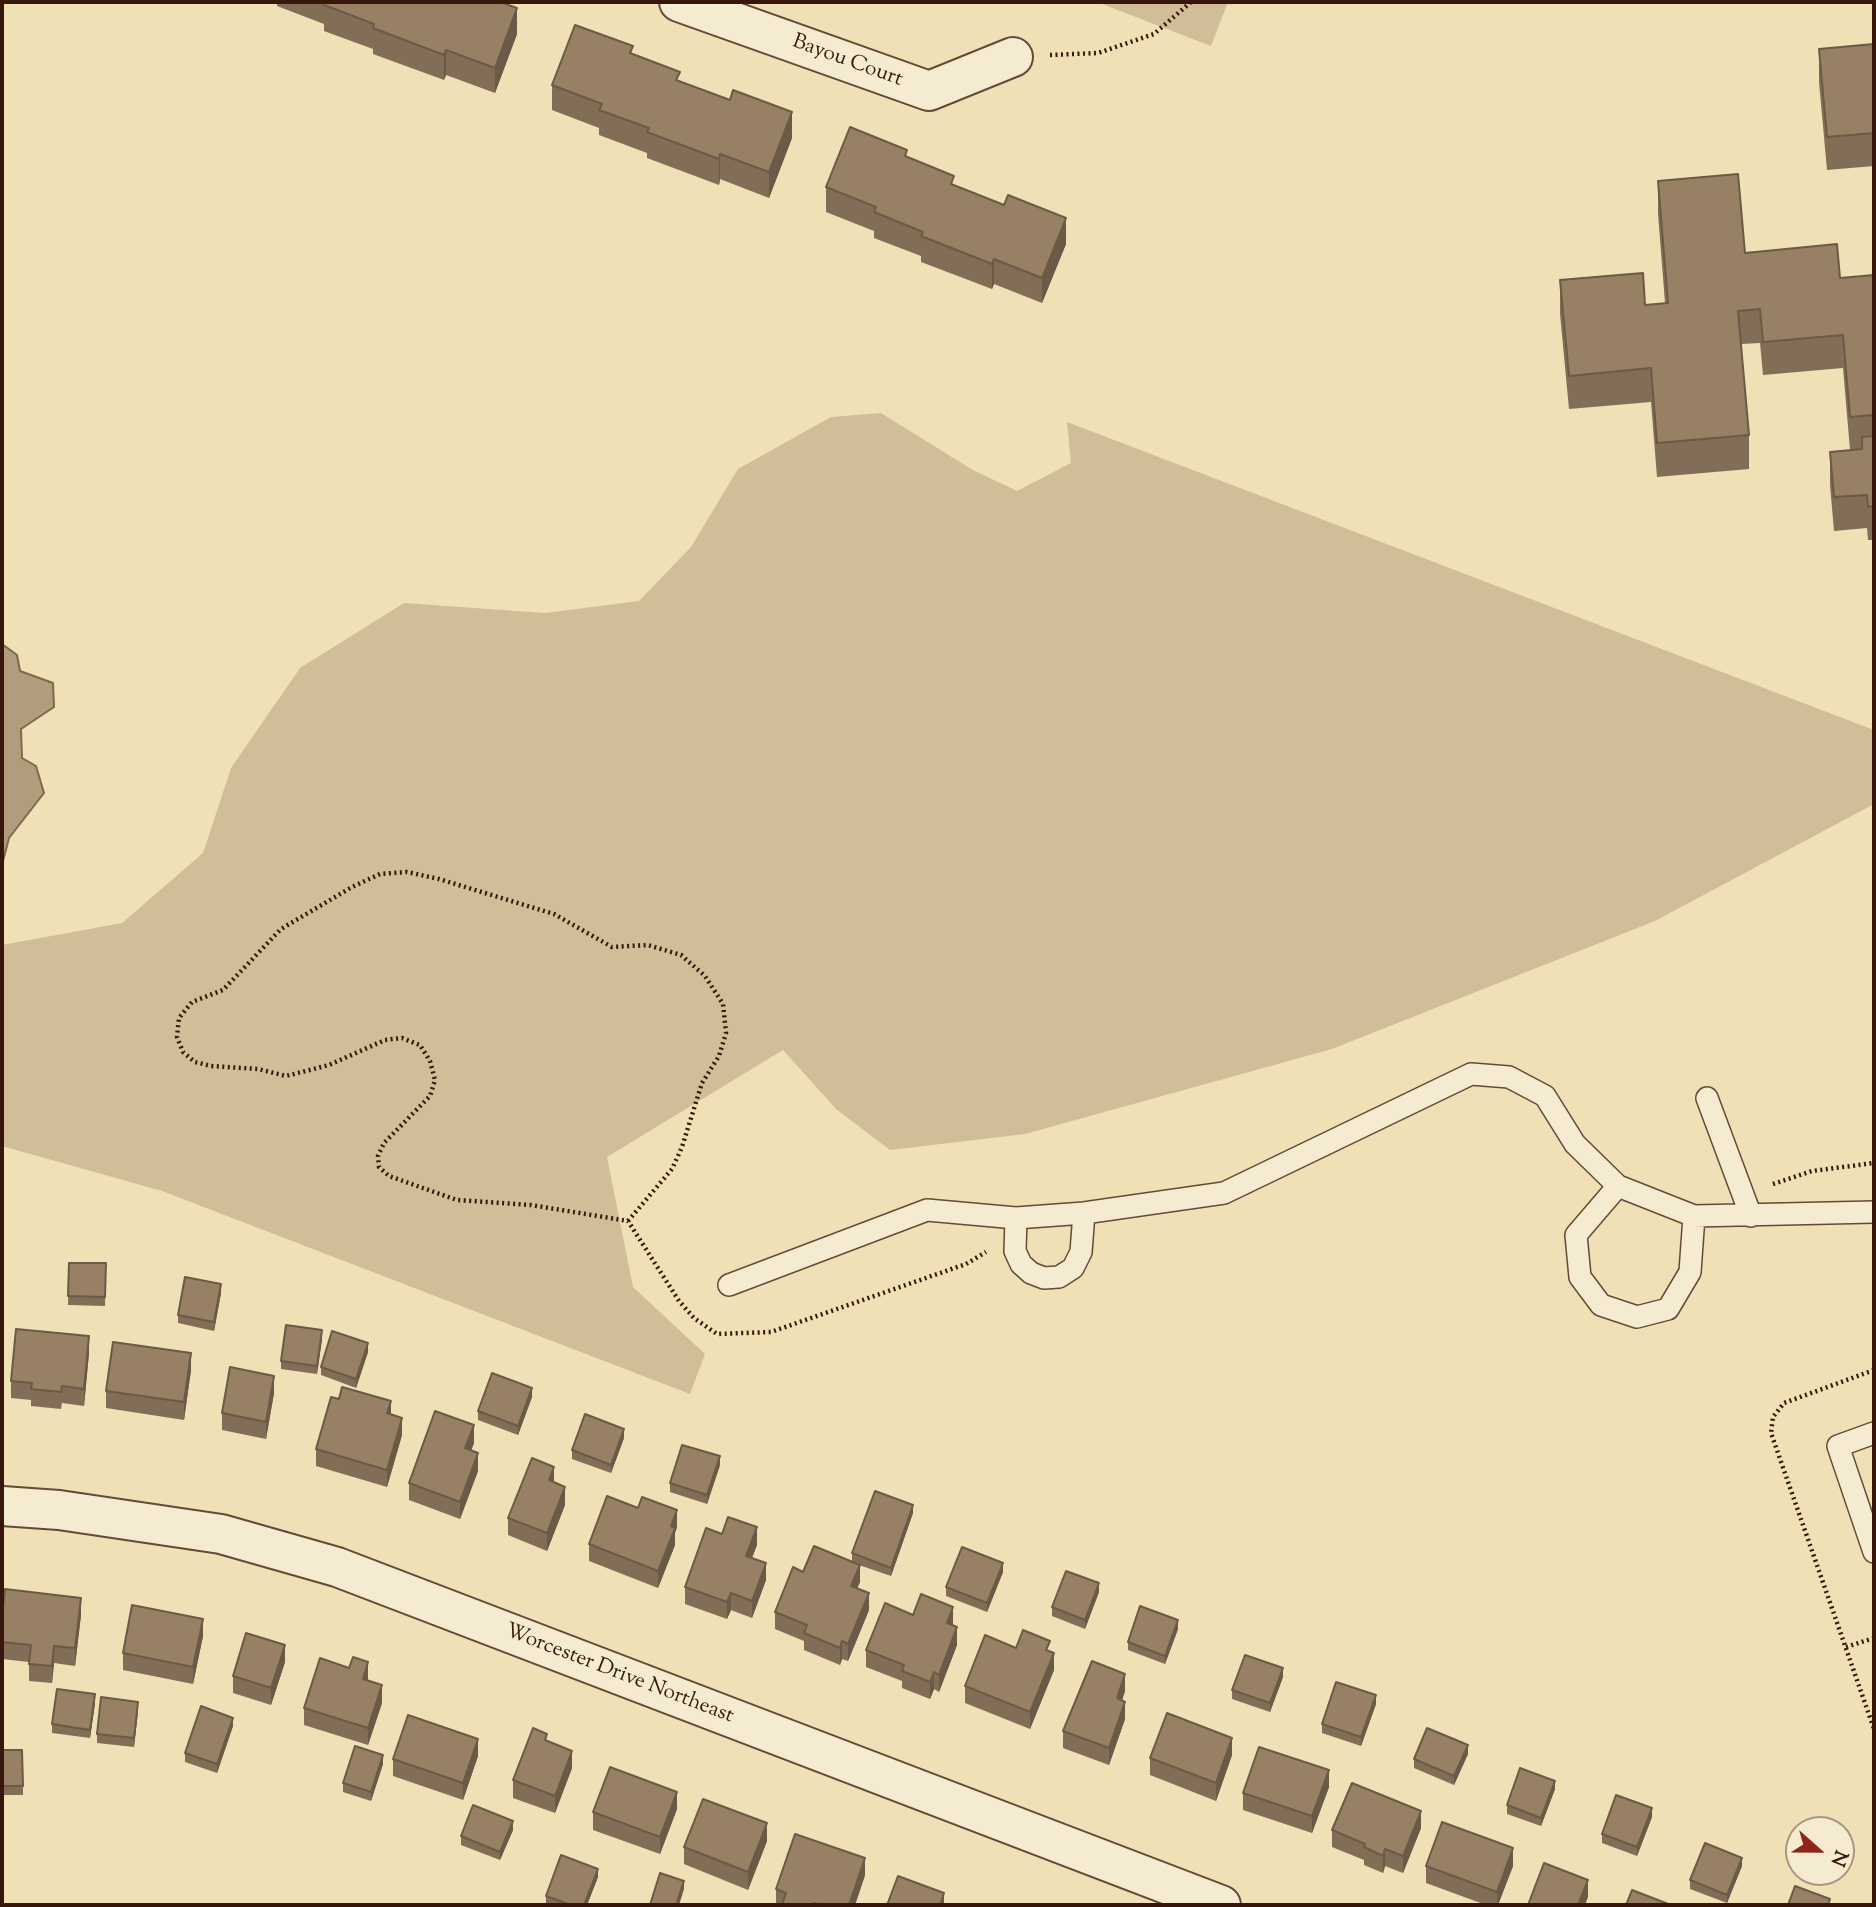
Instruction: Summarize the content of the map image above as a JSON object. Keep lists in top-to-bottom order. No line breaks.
{"streets":{"street":["Bayou Court","Worcester Drive Northeast"]},"north":"right"}
